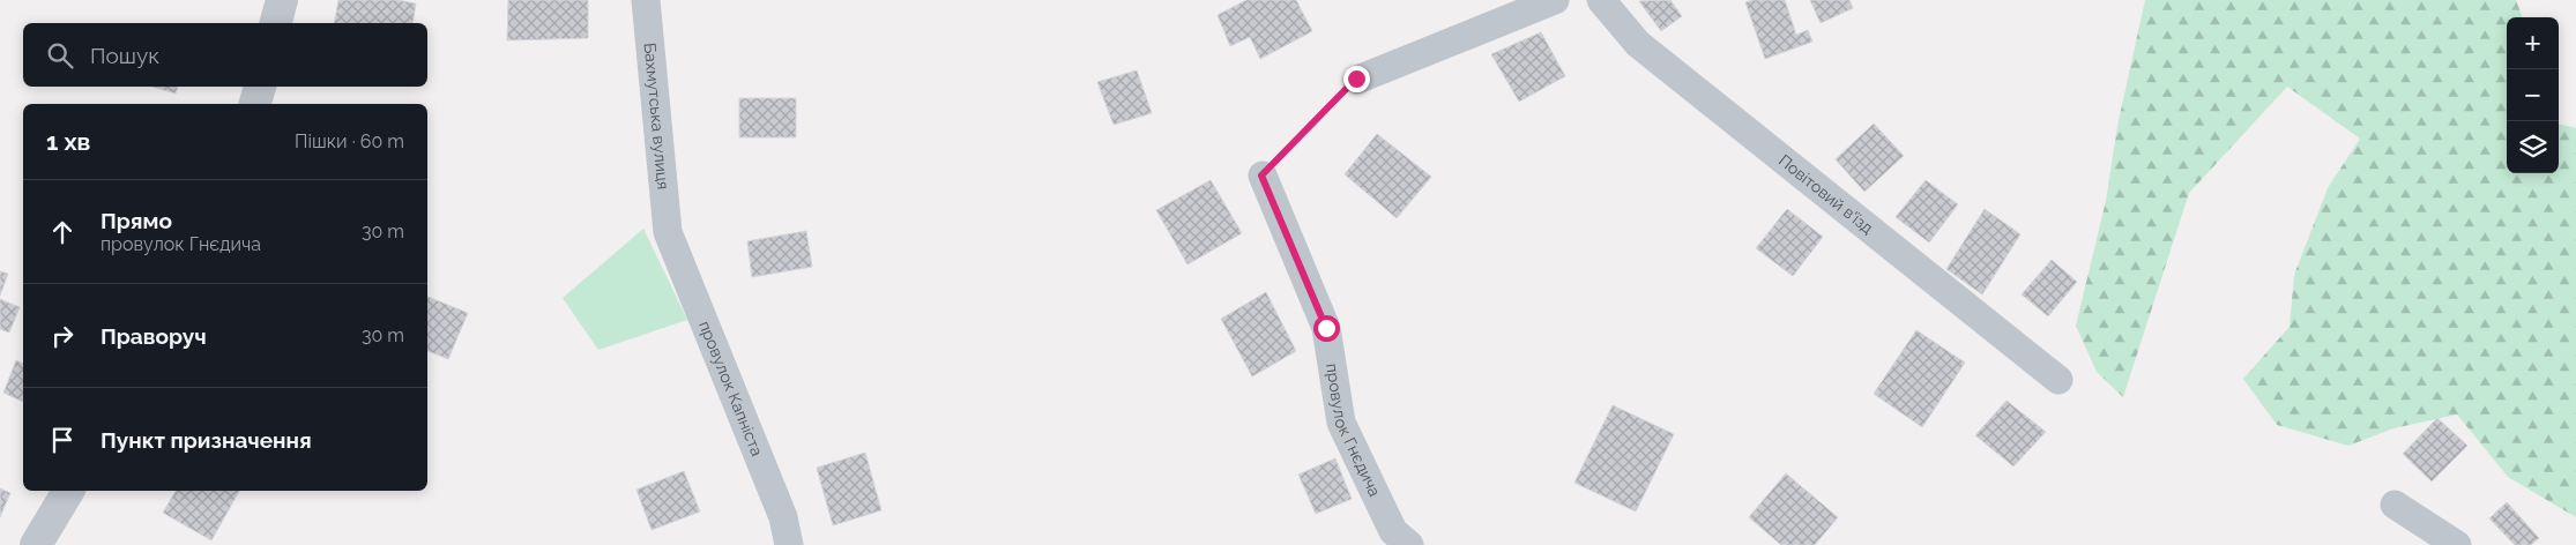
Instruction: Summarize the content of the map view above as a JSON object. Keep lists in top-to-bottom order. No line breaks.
{"streets":{"street":["Бахмутська вулиця","Повітовий в'їзд","провулок Капніста","провулок Гнєдича"]},"crossings":[["Бахмутська вулиця","провулок Капніста"]],"page":{"map_buttons":["+","−"],"search":"Пошук","heading":["1 хв","Пішки · 60 m"],"list":[["Прямо","провулок Гнєдича","30 m"],["Праворуч","30 m"],"Пункт призначення"]}}
